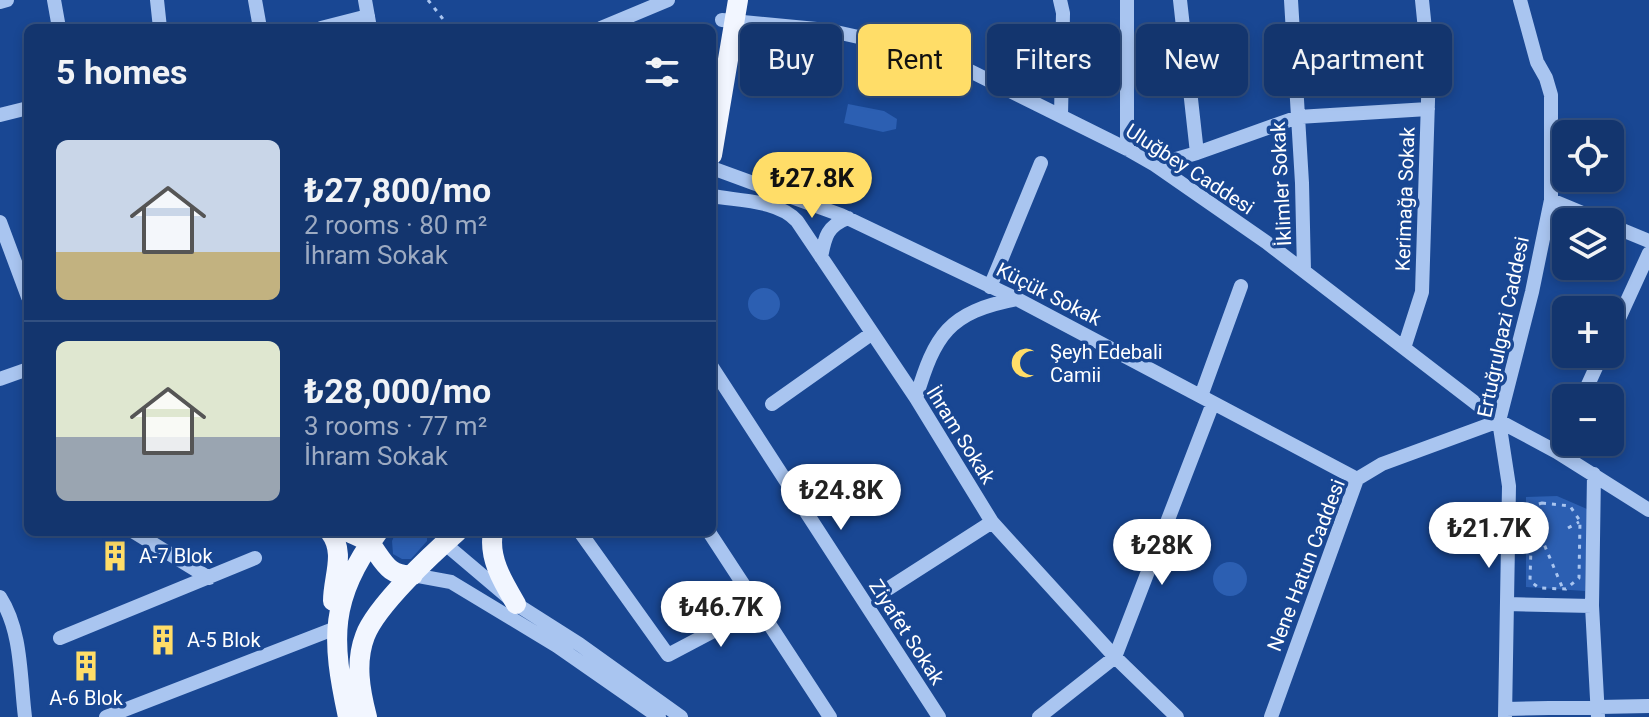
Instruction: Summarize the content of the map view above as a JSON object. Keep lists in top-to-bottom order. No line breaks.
{"streets":{"street":["Uluğbey Caddesi","İklimler Sokak","Kerimağa Sokak","Küçük Sokak","Ertuğrulgazi Caddesi","İhram Sokak","Nene Hatun Caddesi","Ziyafet Sokak"]},"crossings":[["Uluğbey Caddesi","İklimler Sokak"],["Uluğbey Caddesi","Kerimağa Sokak"],["Uluğbey Caddesi","Ertuğrulgazi Caddesi"],["Uluğbey Caddesi","Nene Hatun Caddesi"],["Küçük Sokak","Nene Hatun Caddesi"],["Ertuğrulgazi Caddesi","Nene Hatun Caddesi"]],"places":{"mosque":["Şeyh Edebali Camii"],"building":["A-7 Blok","A-5 Blok","A-6 Blok"]},"page":{"chip":["Buy","Rent","Filters","New","Apartment"],"heading":"5 homes","map_buttons":["+","−"],"list":[{"name":"₺27,800/mo","note":"2 rooms · 80 m² · İhram Sokak"},{"name":"₺28,000/mo","note":"3 rooms · 77 m² · İhram Sokak"}],"price":["₺27.8K","₺24.8K","₺21.7K","₺28K","₺46.7K"]}}
